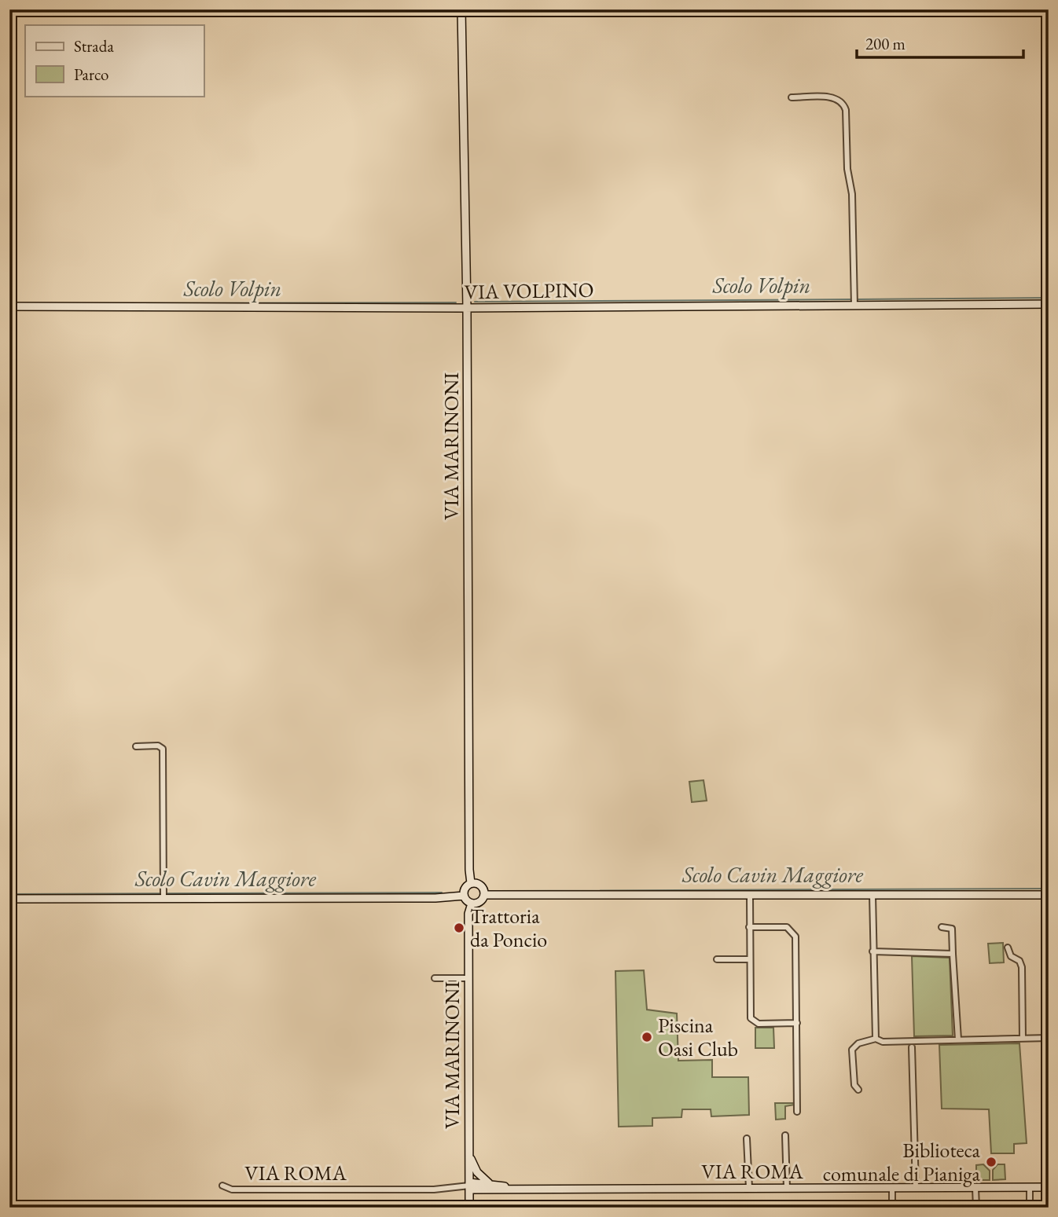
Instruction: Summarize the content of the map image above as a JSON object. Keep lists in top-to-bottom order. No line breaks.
{"streets":{"street":["VIA VOLPINO","VIA MARINONI","VIA ROMA"]},"crossings":[["VIA VOLPINO","VIA MARINONI"],["VIA MARINONI","VIA ROMA"]],"water":["Scolo Volpin","Scolo Cavin Maggiore"],"places":["Trattoria da Poncio","Piscina Oasi Club","Biblioteca comunale di Pianiga"],"legend":["Strada","Parco"],"scale_bar":"200 m"}
